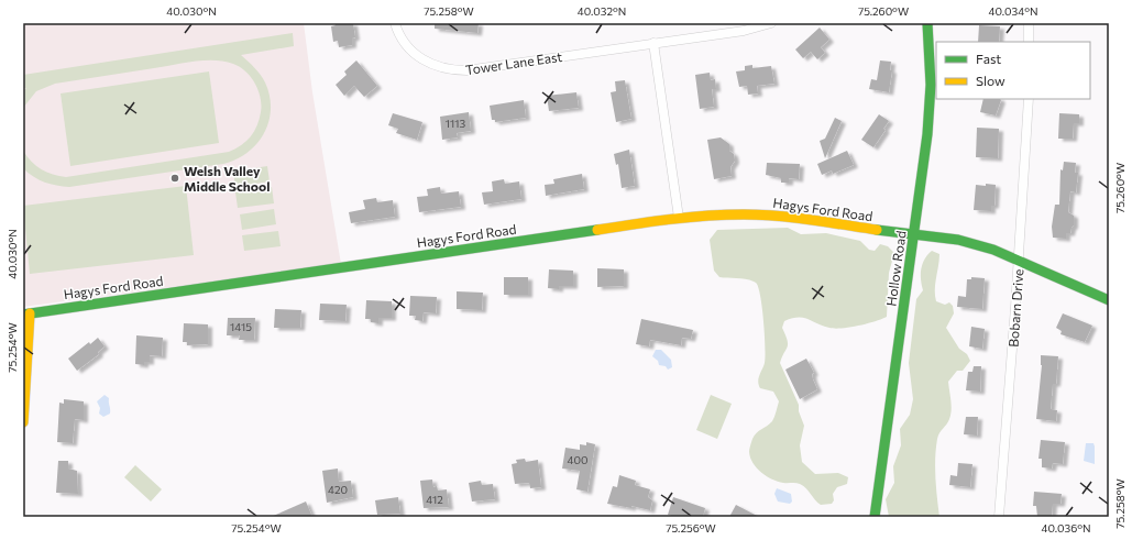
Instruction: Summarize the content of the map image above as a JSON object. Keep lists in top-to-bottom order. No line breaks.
{"streets":{"street":["Tower Lane East","Hagys Ford Road","Hollow Road","Bobarn Drive"]},"crossings":[["Hagys Ford Road","Hollow Road"],["Hagys Ford Road","Bobarn Drive"]],"places":["Welsh Valley Middle School"],"house_numbers":["1113","1415","400","420","412"],"legend":["Fast","Slow"],"coordinates":["40.030°N","75.258°W","40.032°N","75.260°W","40.034°N","75.254°W","75.256°W","40.036°N"]}
